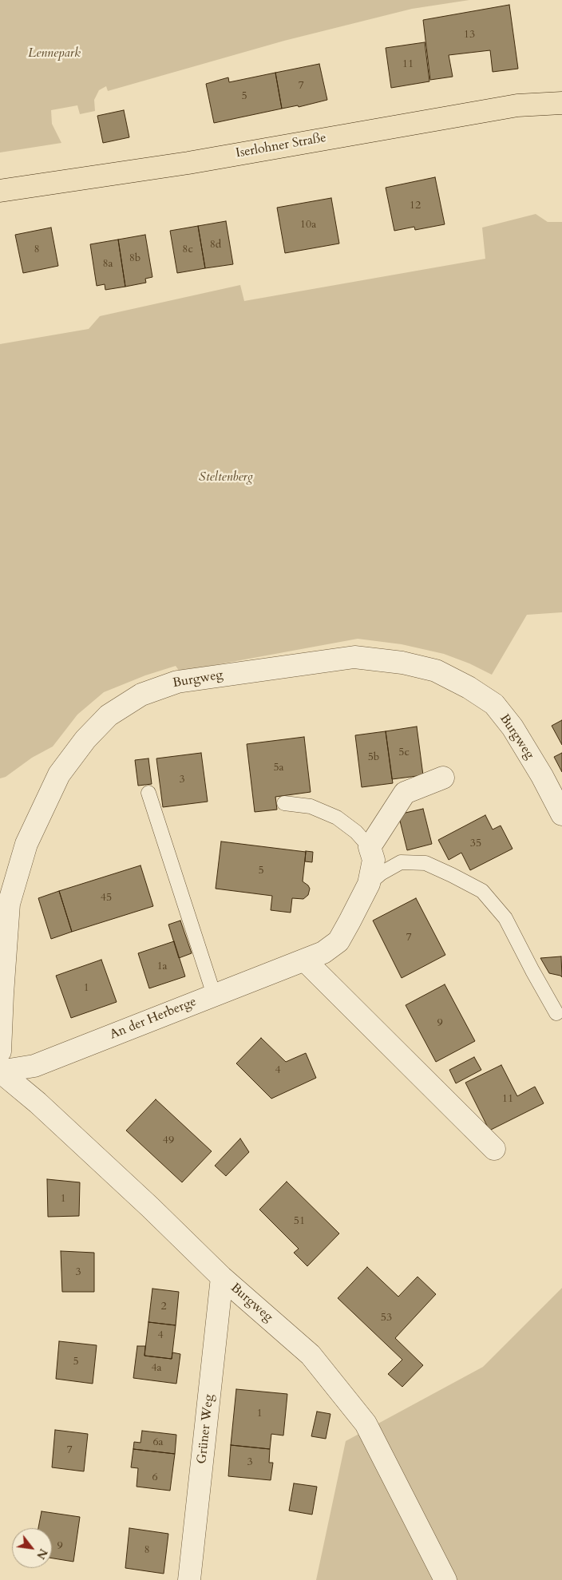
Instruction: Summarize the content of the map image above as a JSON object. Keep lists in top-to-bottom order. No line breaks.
{"streets":{"main road":["Iserlohner Straße"],"street":["Burgweg","An der Herberge","Grüner Weg"]},"crossings":[["Burgweg","An der Herberge"],["Burgweg","Grüner Weg"]],"parks":["Lennepark","Steltenberg"],"house_numbers":["13","11","7","5","12","10a","8d","8","8c","8b","8a","5c","5b","5a","3","35","5","45","7","1a","1","9","4","11","49","1","51","3","2","53","4","5","4a","1","6a","7","3","6","9","8"],"north":"bottom right"}
